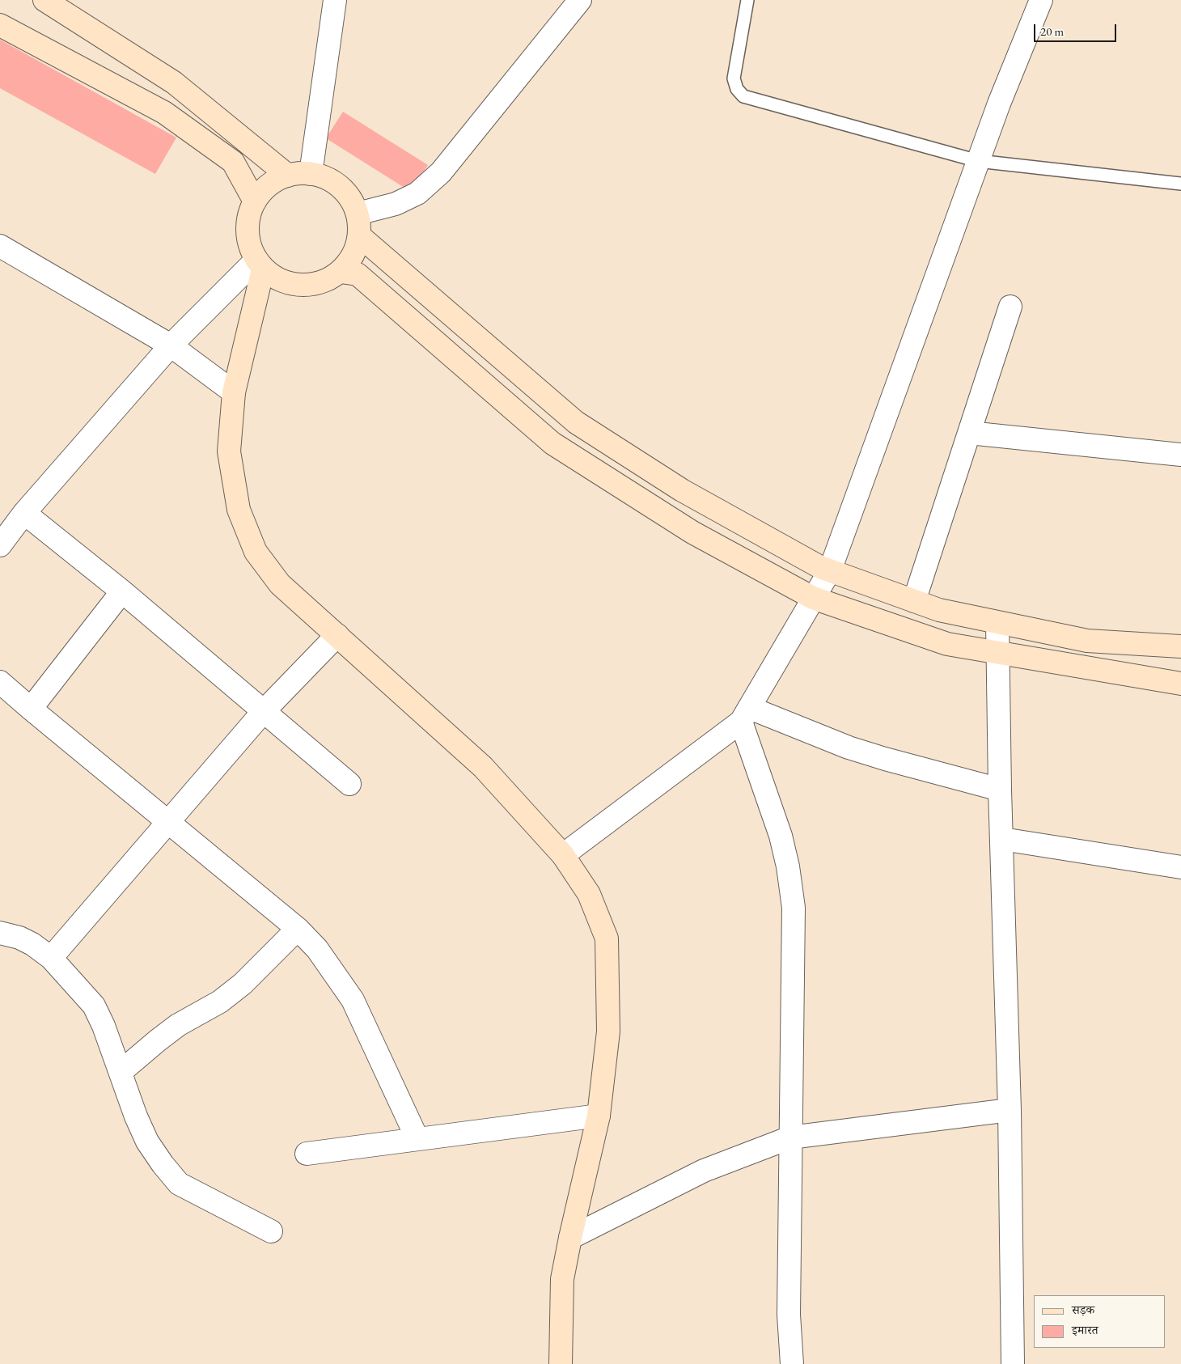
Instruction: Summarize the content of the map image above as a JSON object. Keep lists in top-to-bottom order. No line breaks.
{"legend":["सड़क","इमारत"],"scale_bar":"20 m"}
